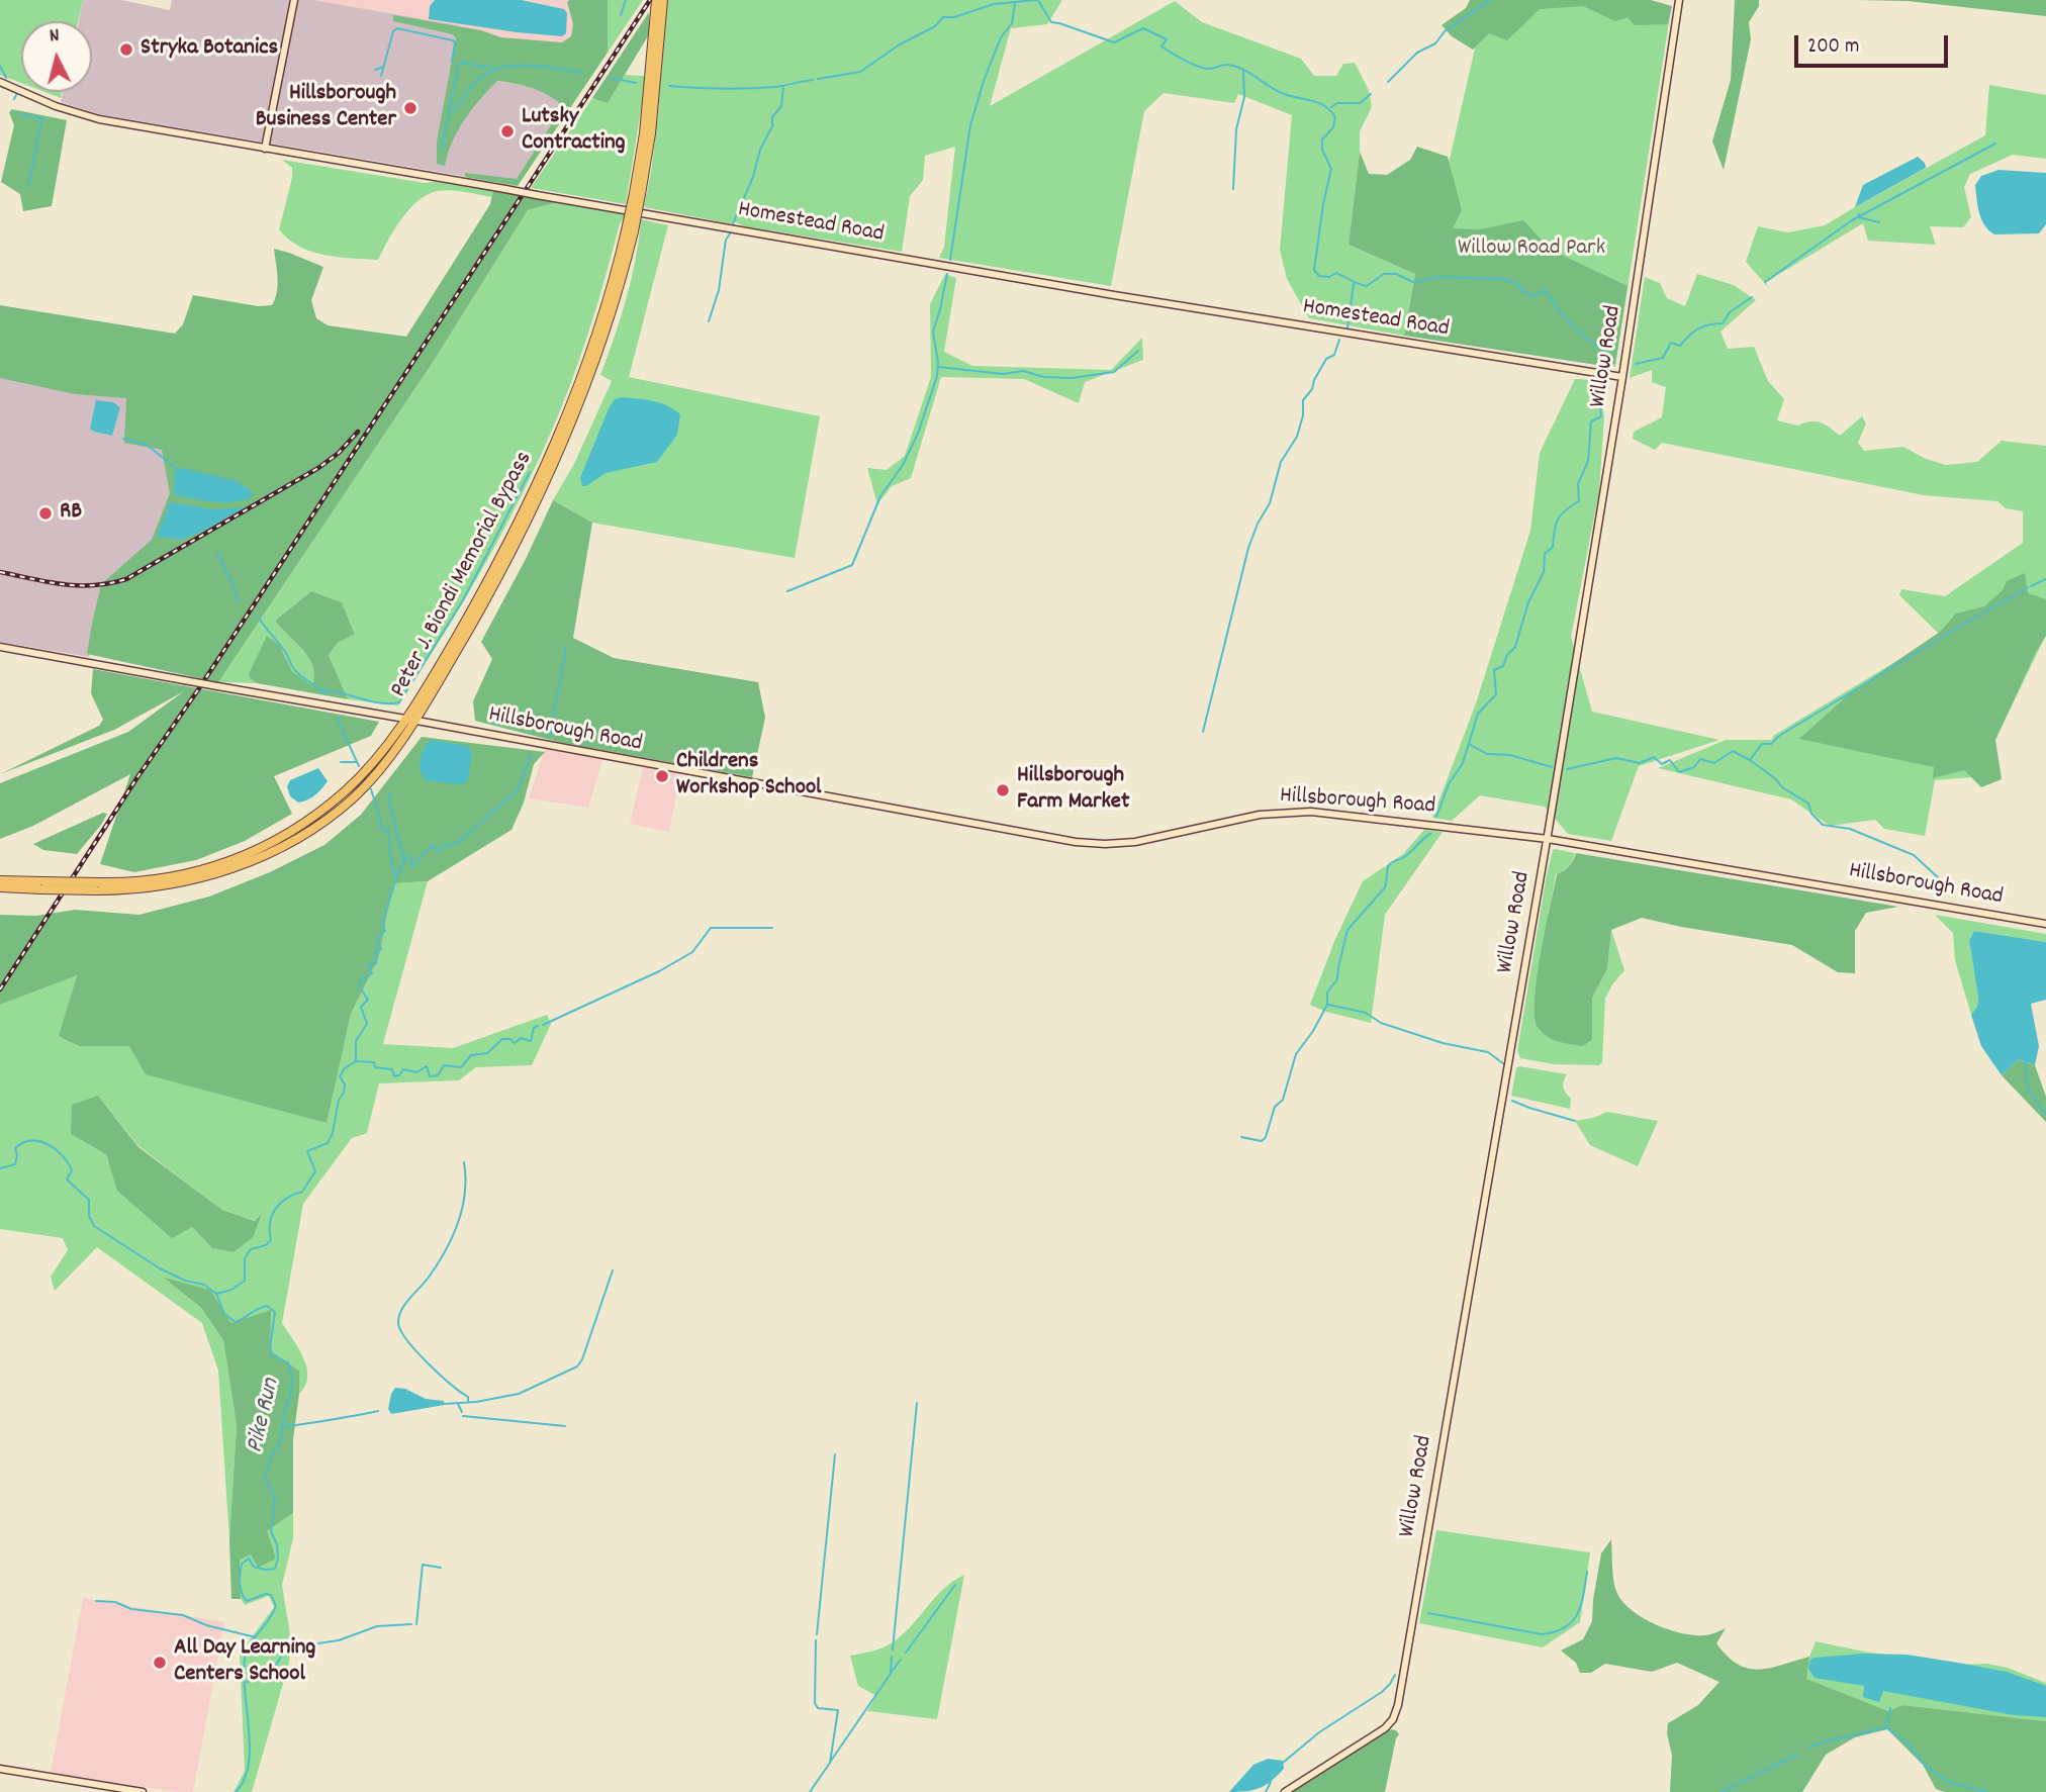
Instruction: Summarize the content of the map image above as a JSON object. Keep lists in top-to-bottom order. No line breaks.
{"streets":{"highway":["Peter J. Biondi Memorial Bypass"],"street":["Homestead Road","Willow Road","Hillsborough Road"]},"crossings":[["Homestead Road","Willow Road"],["Willow Road","Hillsborough Road"],["Peter J. Biondi Memorial Bypass","Hillsborough Road"]],"water":["Pike Run"],"parks":["Willow Road Park"],"places":["Stryka Botanics","Hillsborough Business Center","Lutsky Contracting","RB","Childrens Workshop School","Hillsborough Farm Market","All Day Learning Centers School"],"scale_bar":"200 m","north":"top"}
